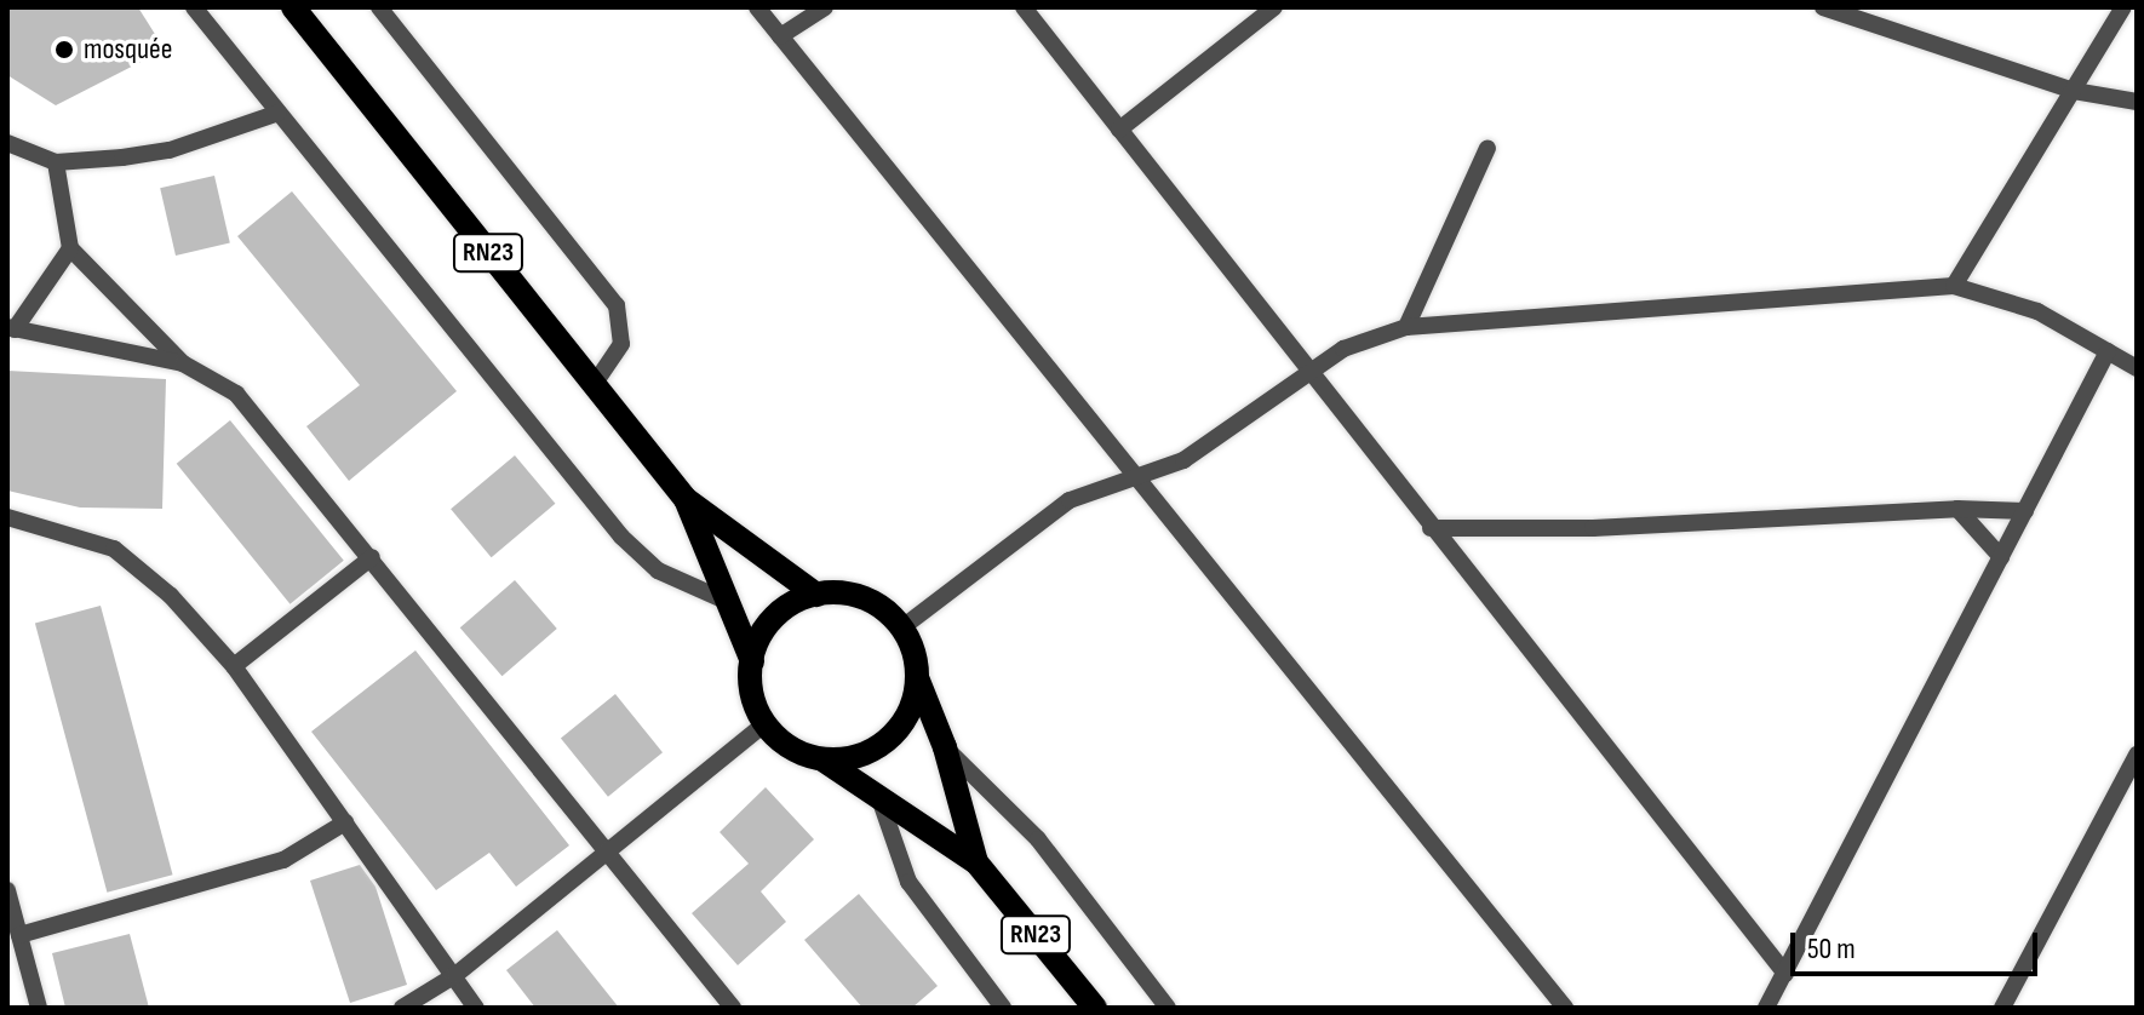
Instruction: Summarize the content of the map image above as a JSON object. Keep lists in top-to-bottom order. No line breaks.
{"streets":{"main road":["RN23"]},"places":["mosquée"],"scale_bar":"50 m"}
